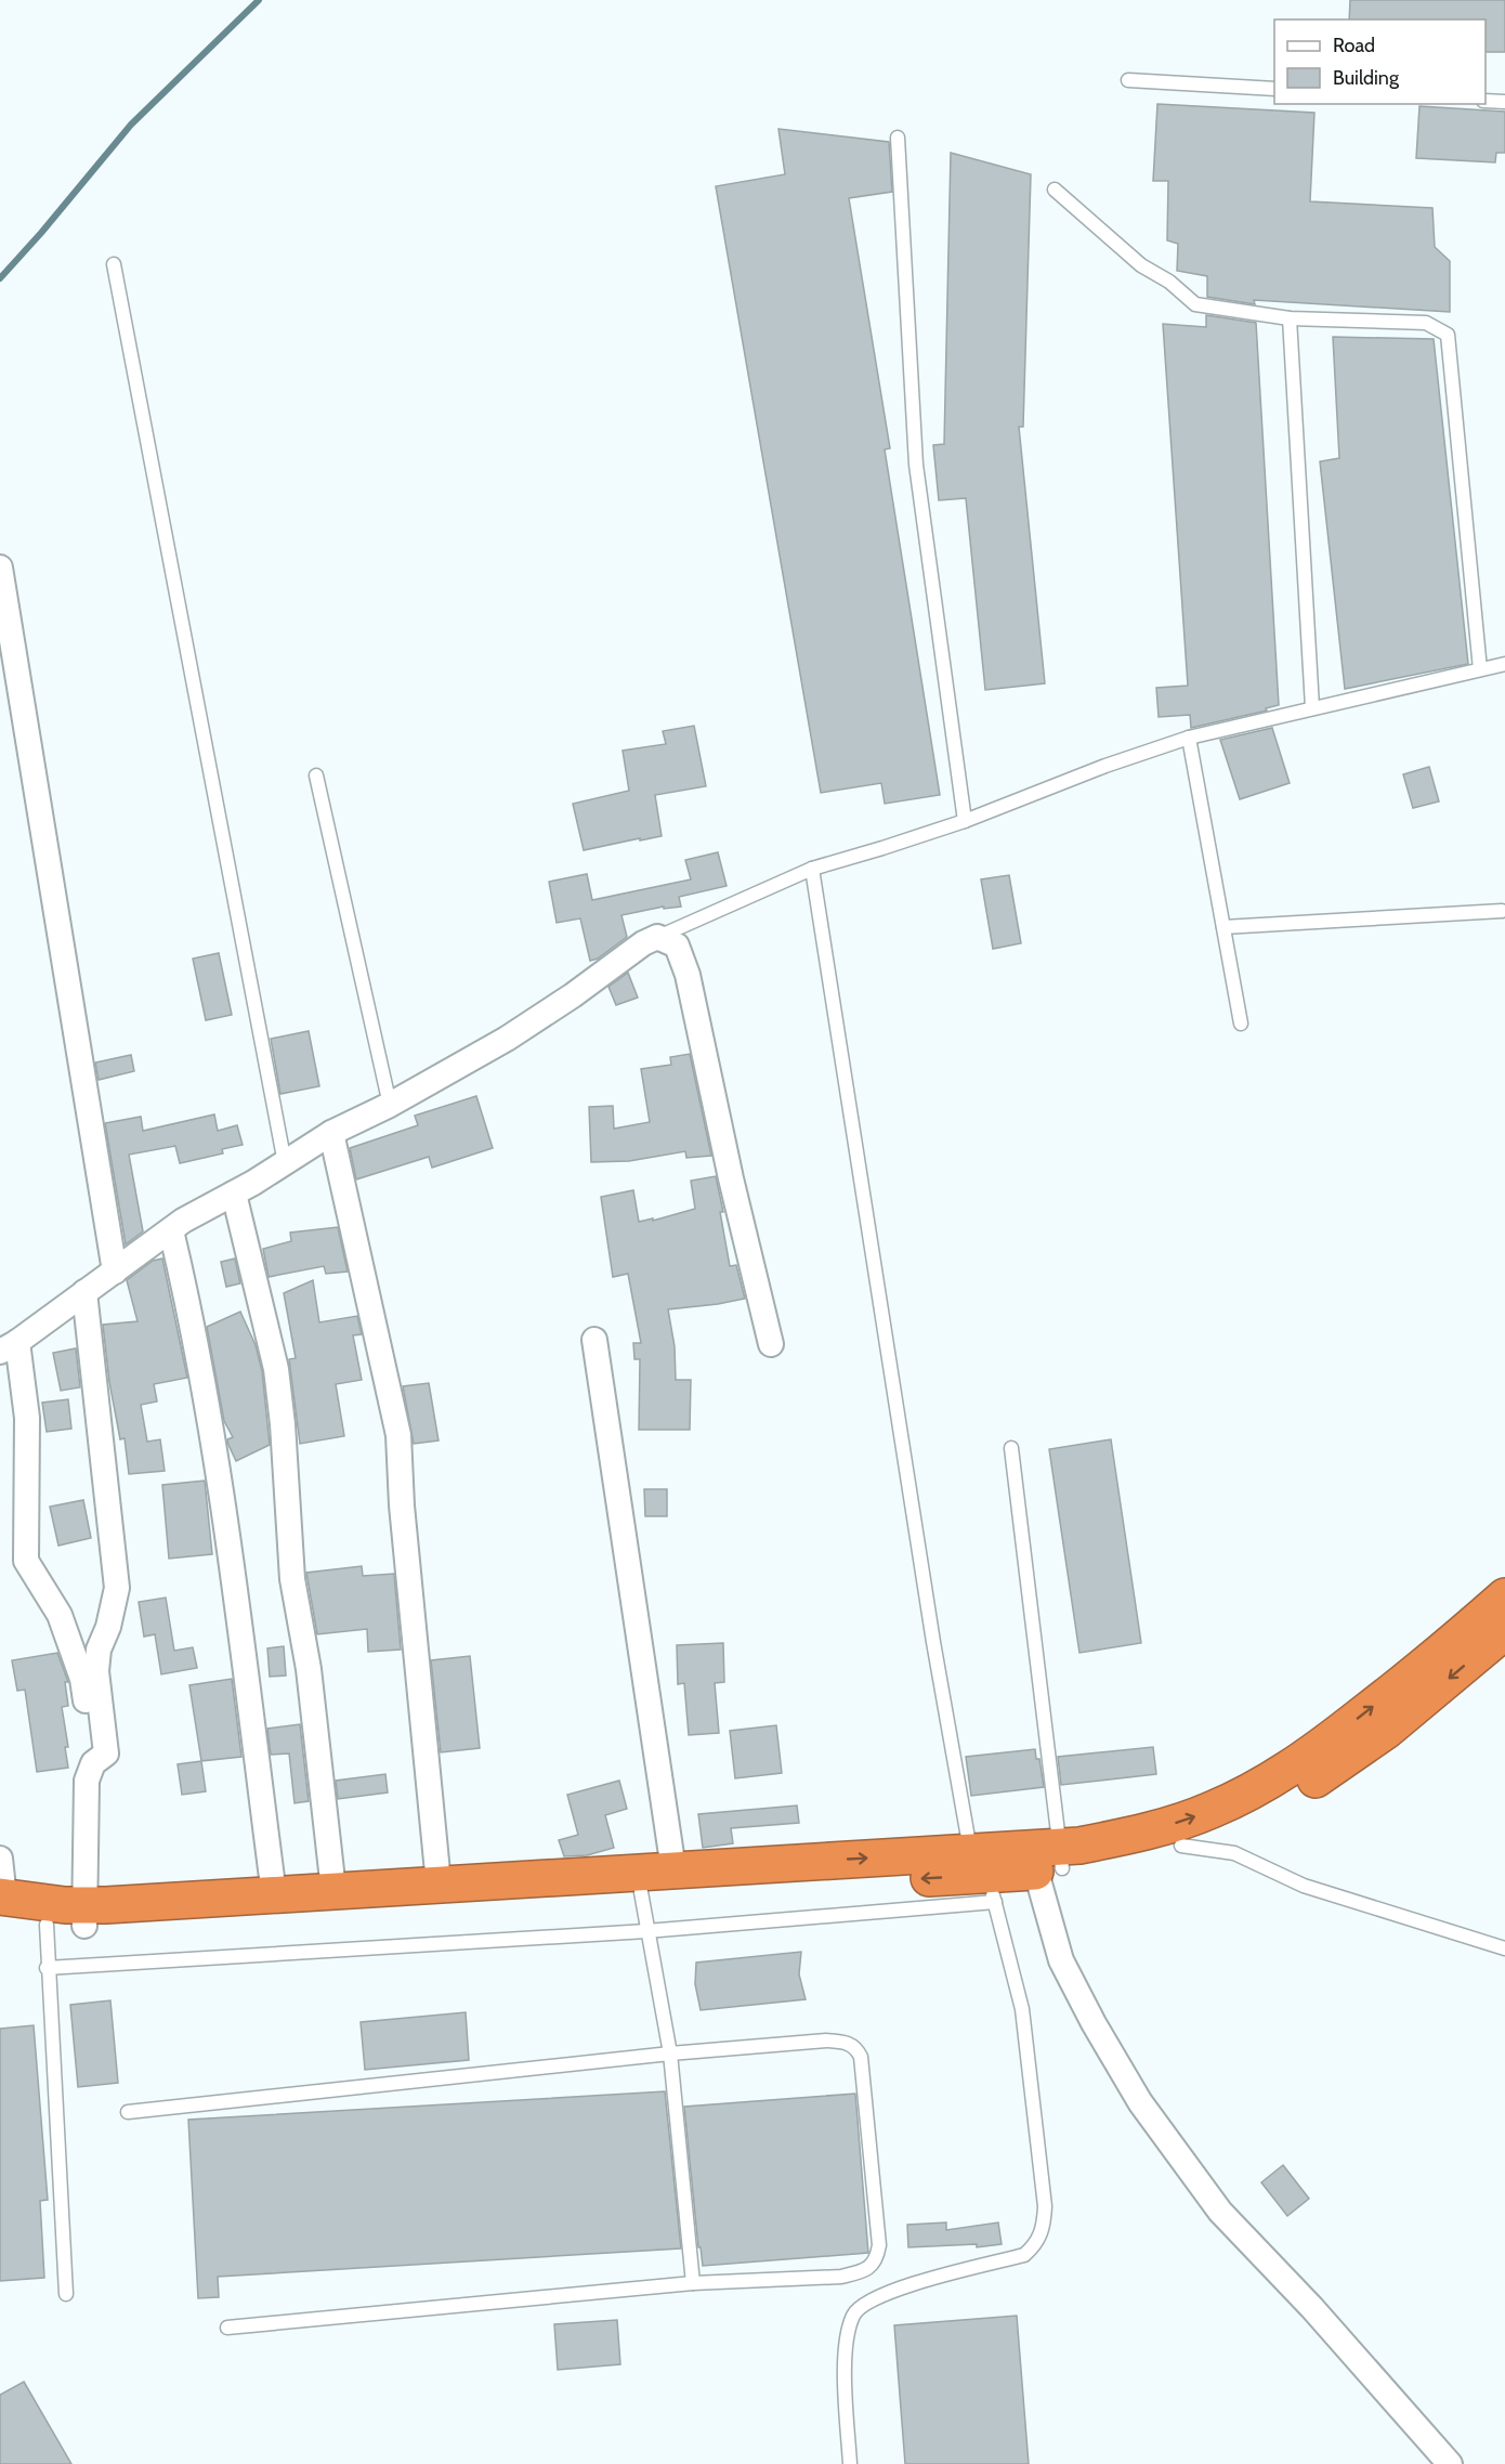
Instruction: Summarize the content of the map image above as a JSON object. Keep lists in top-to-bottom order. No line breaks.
{"legend":["Road","Building"]}
